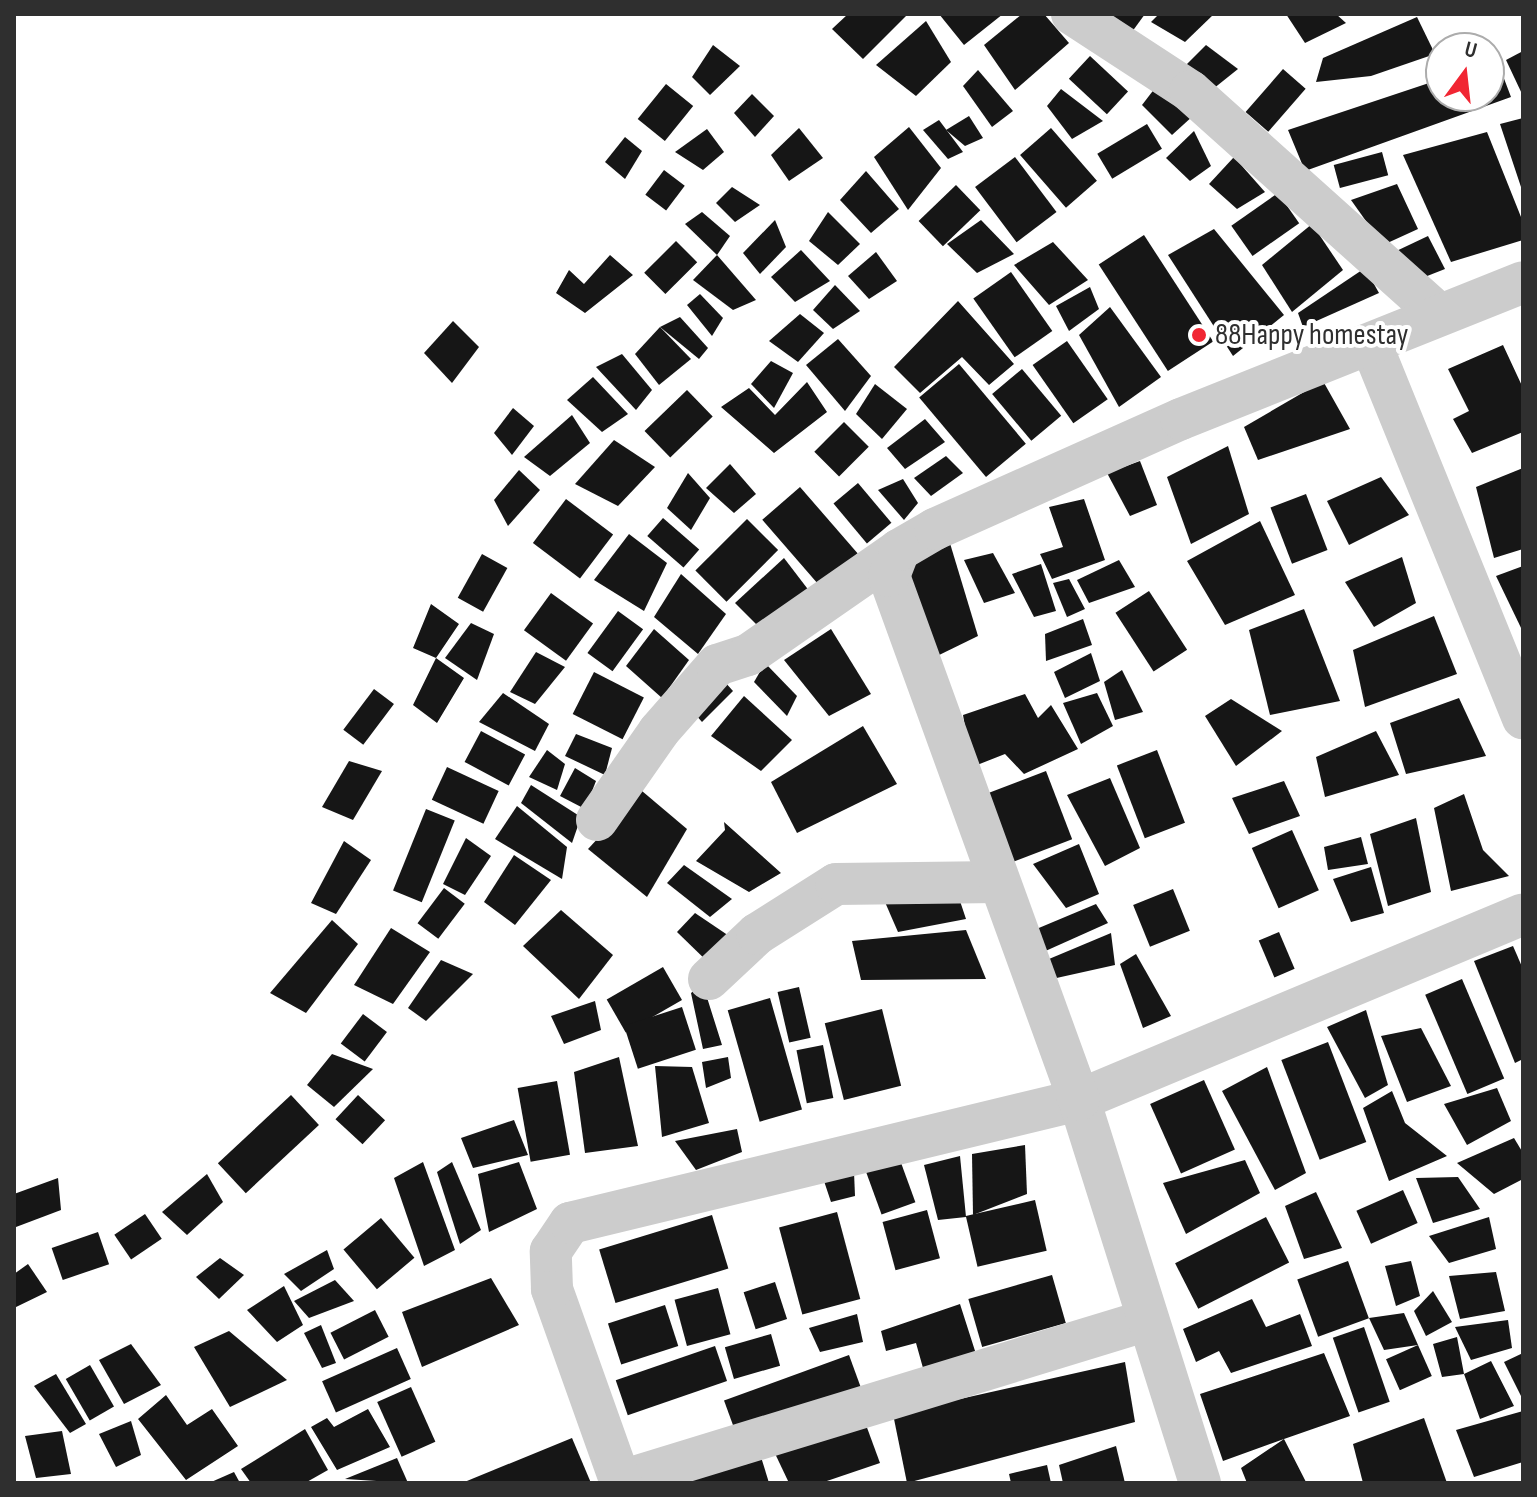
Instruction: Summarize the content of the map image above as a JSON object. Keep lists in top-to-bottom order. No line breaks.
{"places":["88Happy homestay"],"north":"top"}
